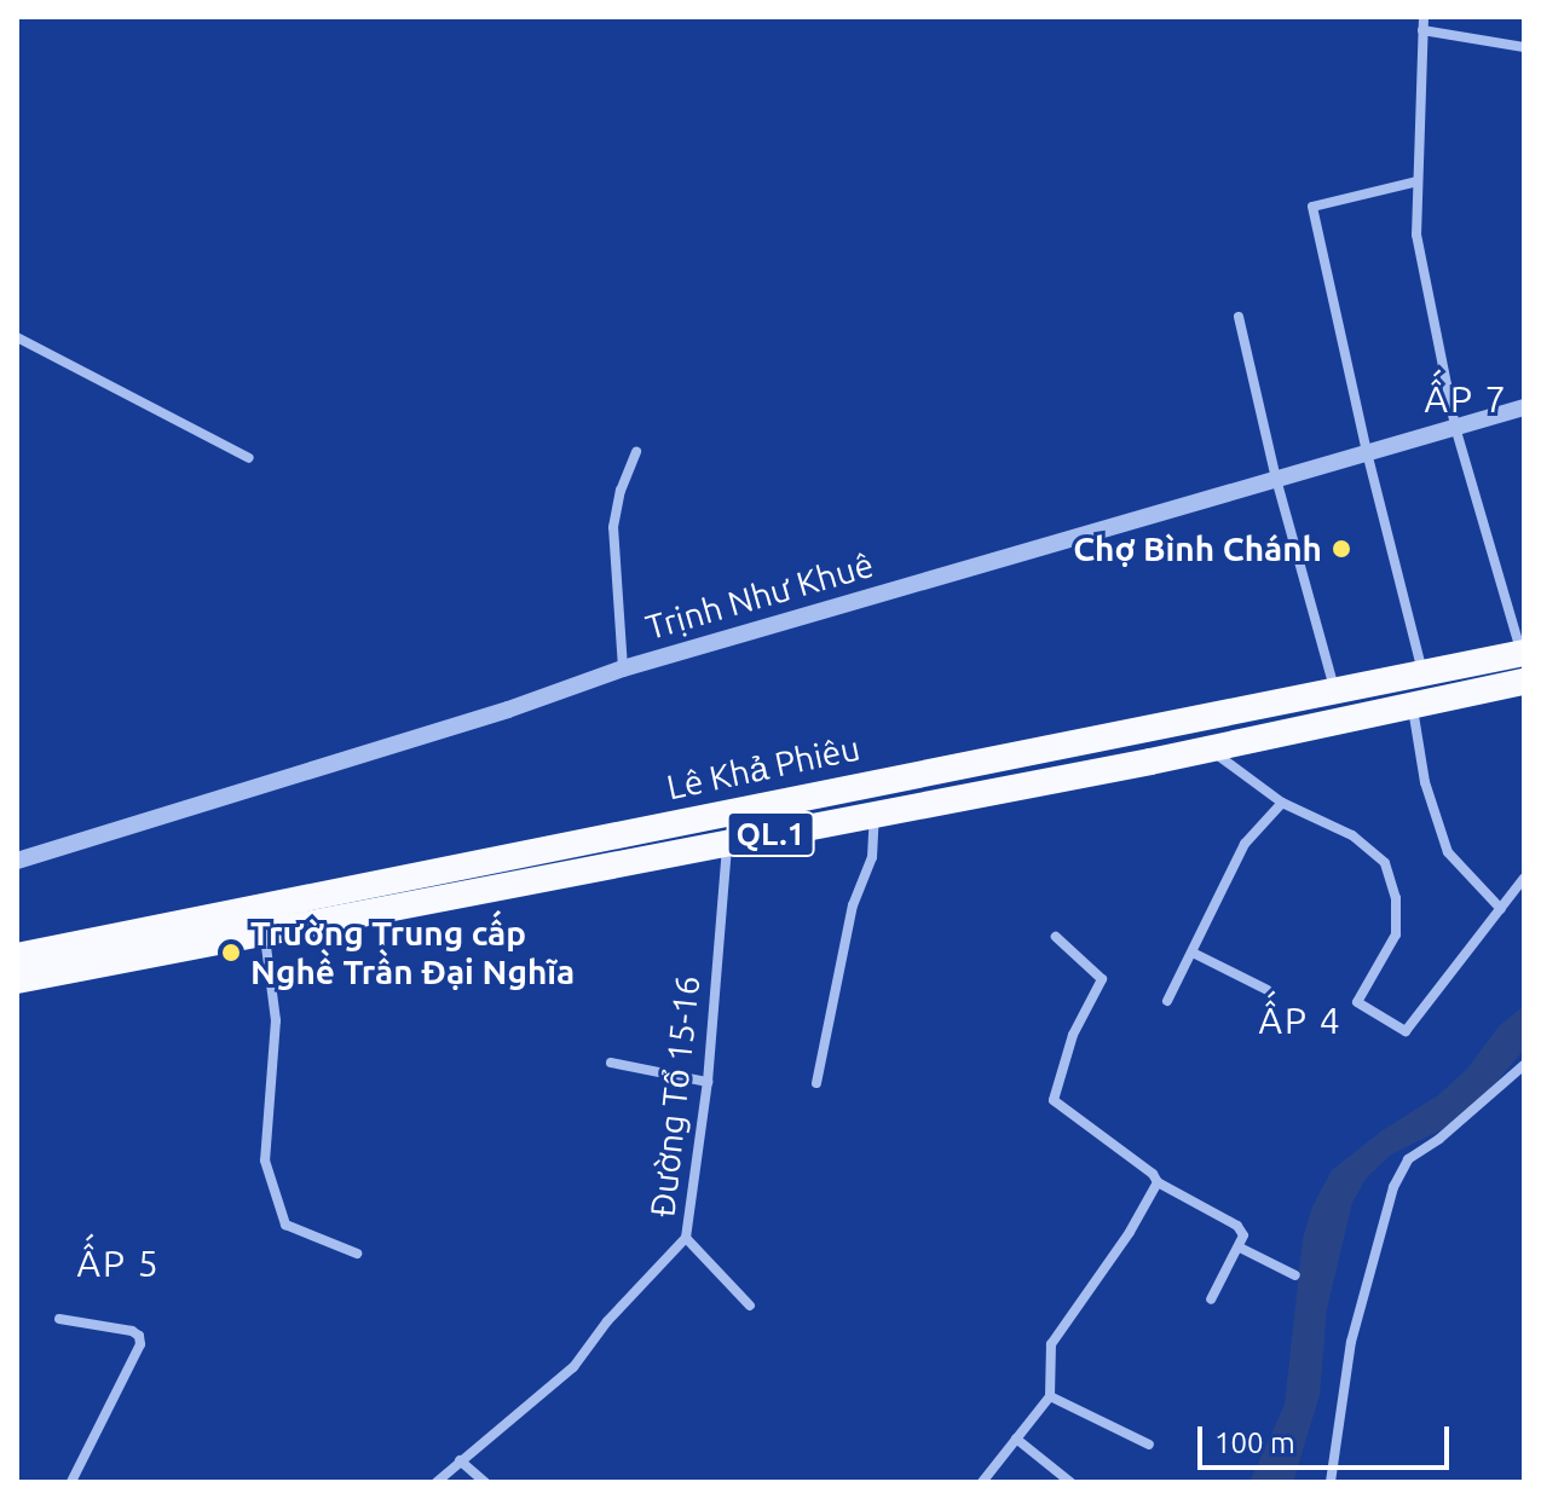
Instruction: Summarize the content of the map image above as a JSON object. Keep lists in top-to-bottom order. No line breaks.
{"streets":{"highway":["Lê Khả Phiêu","QL.1"],"street":["Trịnh Như Khuê","Đường Tổ 15-16"]},"crossings":[["Lê Khả Phiêu","Đường Tổ 15-16"]],"districts":["ẤP 7","ẤP 4","ẤP 5"],"places":["Chợ Bình Chánh","Trường Trung cấp Nghề Trần Đại Nghĩa"],"scale_bar":"100 m"}
